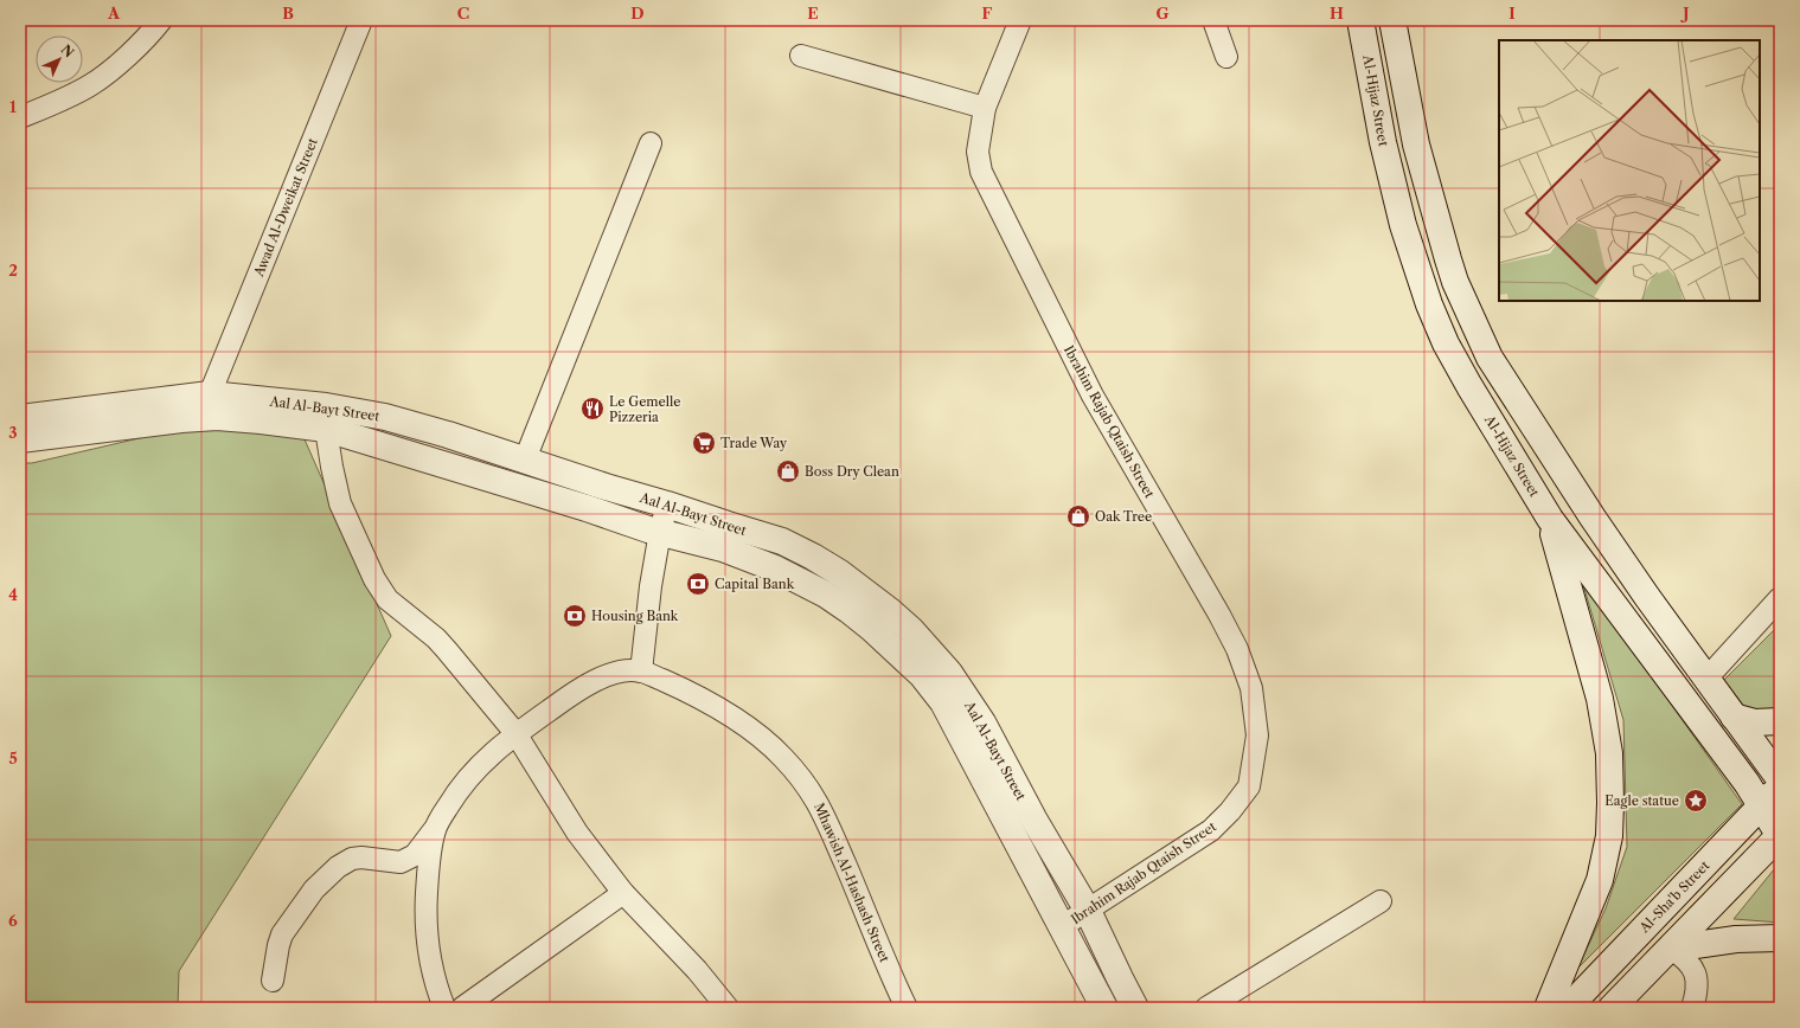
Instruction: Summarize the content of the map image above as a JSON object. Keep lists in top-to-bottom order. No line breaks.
{"streets":{"main road":["Al-Hijaz Street","Aal Al-Bayt Street","Al-Sha'b Street"],"street":["Awad Al-Dweikat Street","Ibrahim Rajab Qtaish Street","Mhawish Al-Hashash Street"]},"crossings":[["Al-Hijaz Street","Al-Sha'b Street"],["Awad Al-Dweikat Street","Aal Al-Bayt Street"],["Aal Al-Bayt Street","Ibrahim Rajab Qtaish Street"]],"places":{"restaurant":["Le Gemelle Pizzeria"],"supermarket":["Trade Way"],"shop":["Boss Dry Clean","Oak Tree"],"bank":["Capital Bank","Housing Bank"],"place":["Eagle statue"]},"north":"top right","grid":{"columns":["A","B","C","D","E","F","G","H","I","J"],"rows":["1","2","3","4","5","6"]}}
